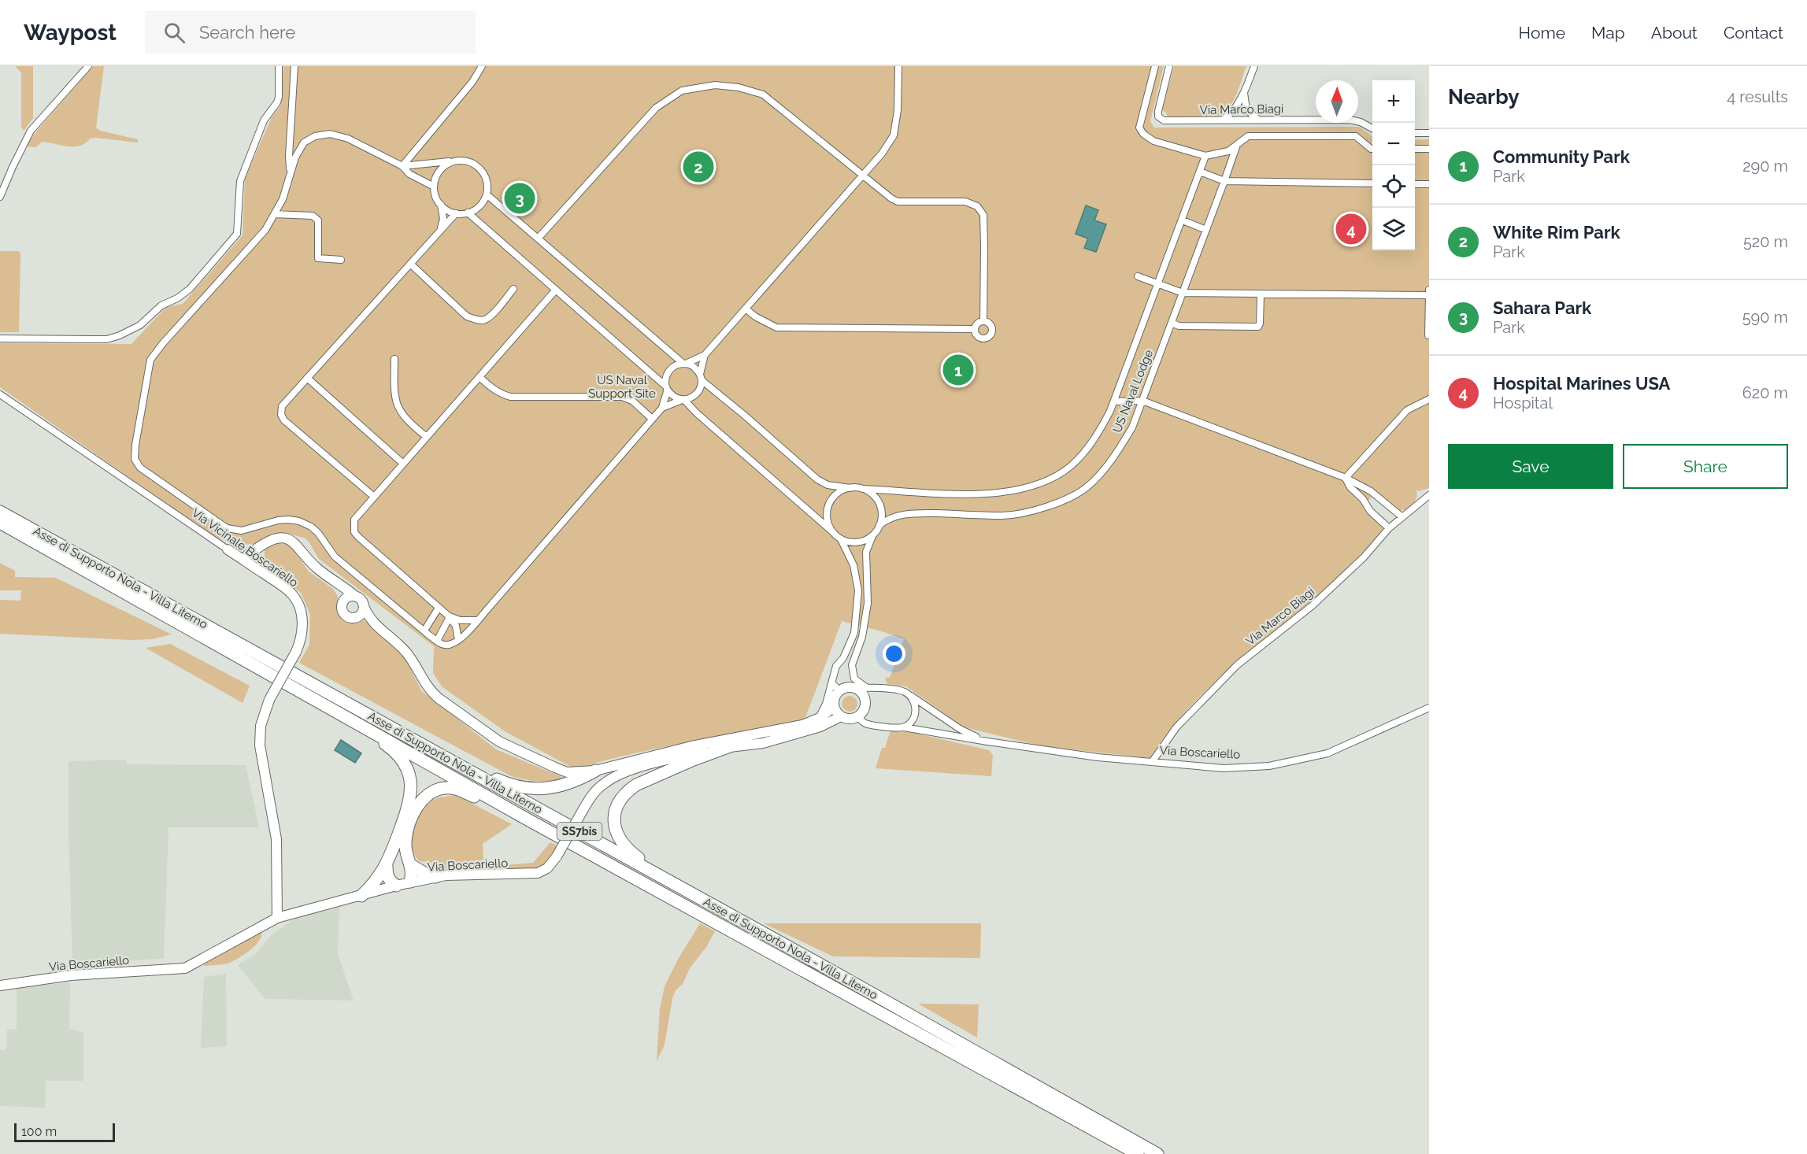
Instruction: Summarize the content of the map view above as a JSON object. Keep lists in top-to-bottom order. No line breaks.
{"streets":{"highway":["Asse di Supporto Nola - Villa Literno","SS7bis"],"street":["Via Marco Biagi","US Naval Lodge","Via Vicinale Boscariello","Via Boscariello"]},"crossings":[["Via Marco Biagi","Via Boscariello"],["Via Vicinale Boscariello","Via Boscariello"]],"parks":["US Naval Support Site"],"scale_bar":"100 m","north":"top","page":{"header":"Waypost","search":"Search here","nav":["Home","Map","About","Contact"],"heading":["Nearby","4 results"],"map_buttons":["+","−"],"list":[{"mark":"1","name":"Community Park","note":"Park","value":"290 m"},{"mark":"2","name":"White Rim Park","note":"Park","value":"520 m"},{"mark":"3","name":"Sahara Park","note":"Park","value":"590 m"},{"mark":"4","name":"Hospital Marines USA","note":"Hospital","value":"620 m"}],"pins":["2","3","4","1"],"buttons":["Save","Share"],"scale":"100 m"}}
